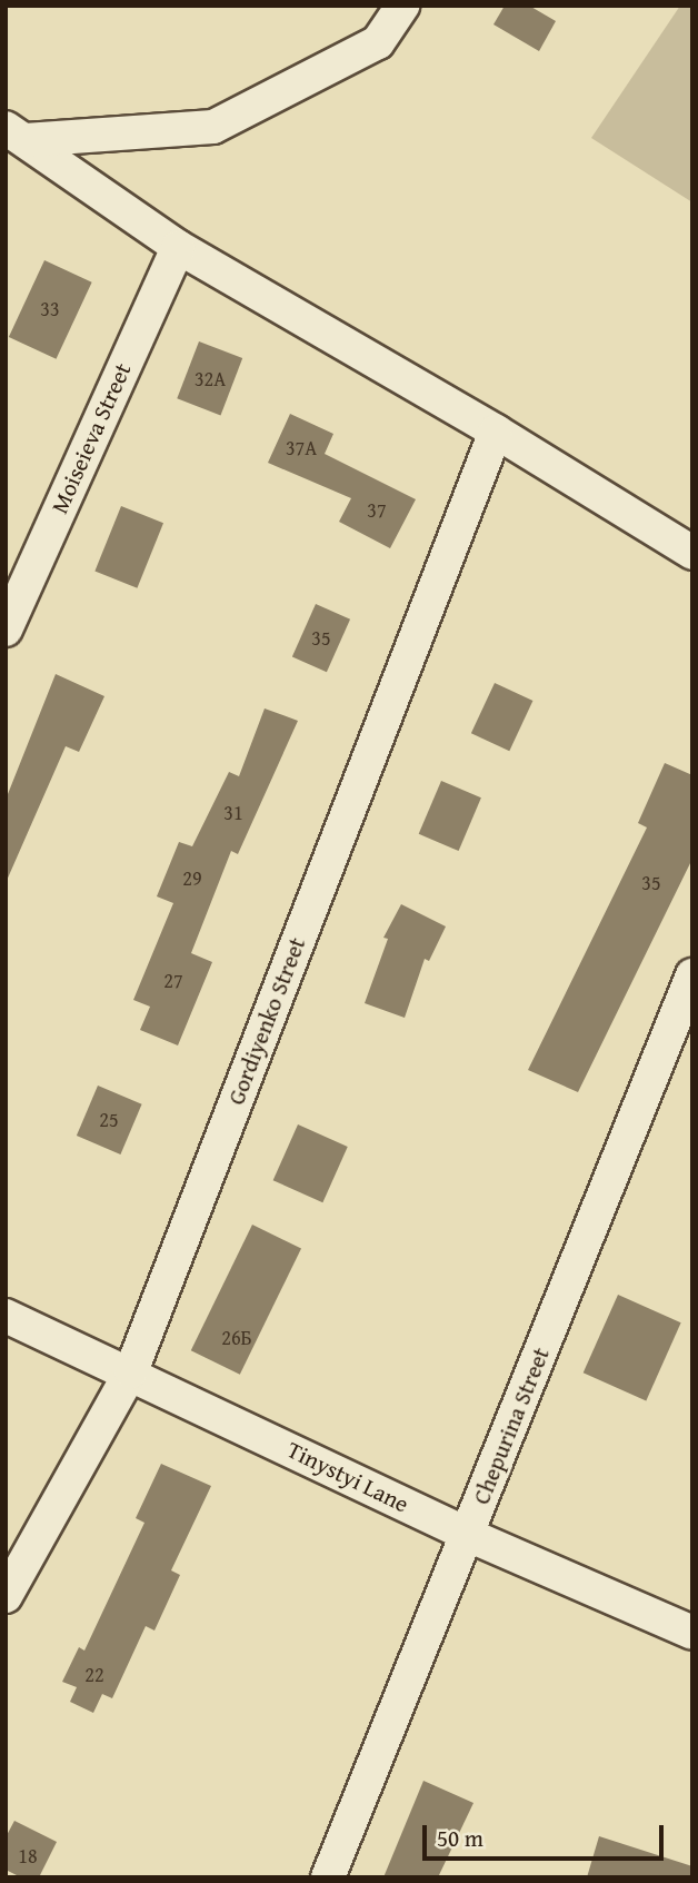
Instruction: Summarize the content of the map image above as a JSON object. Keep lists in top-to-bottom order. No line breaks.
{"streets":{"street":["Moiseieva Street","Gordiyenko Street","Chepurina Street","Tinystyi Lane"]},"crossings":[["Gordiyenko Street","Tinystyi Lane"],["Chepurina Street","Tinystyi Lane"]],"house_numbers":["33","32А","37А","37","35","31","29","35","27","25","26Б","22","18"],"scale_bar":"50 m"}
